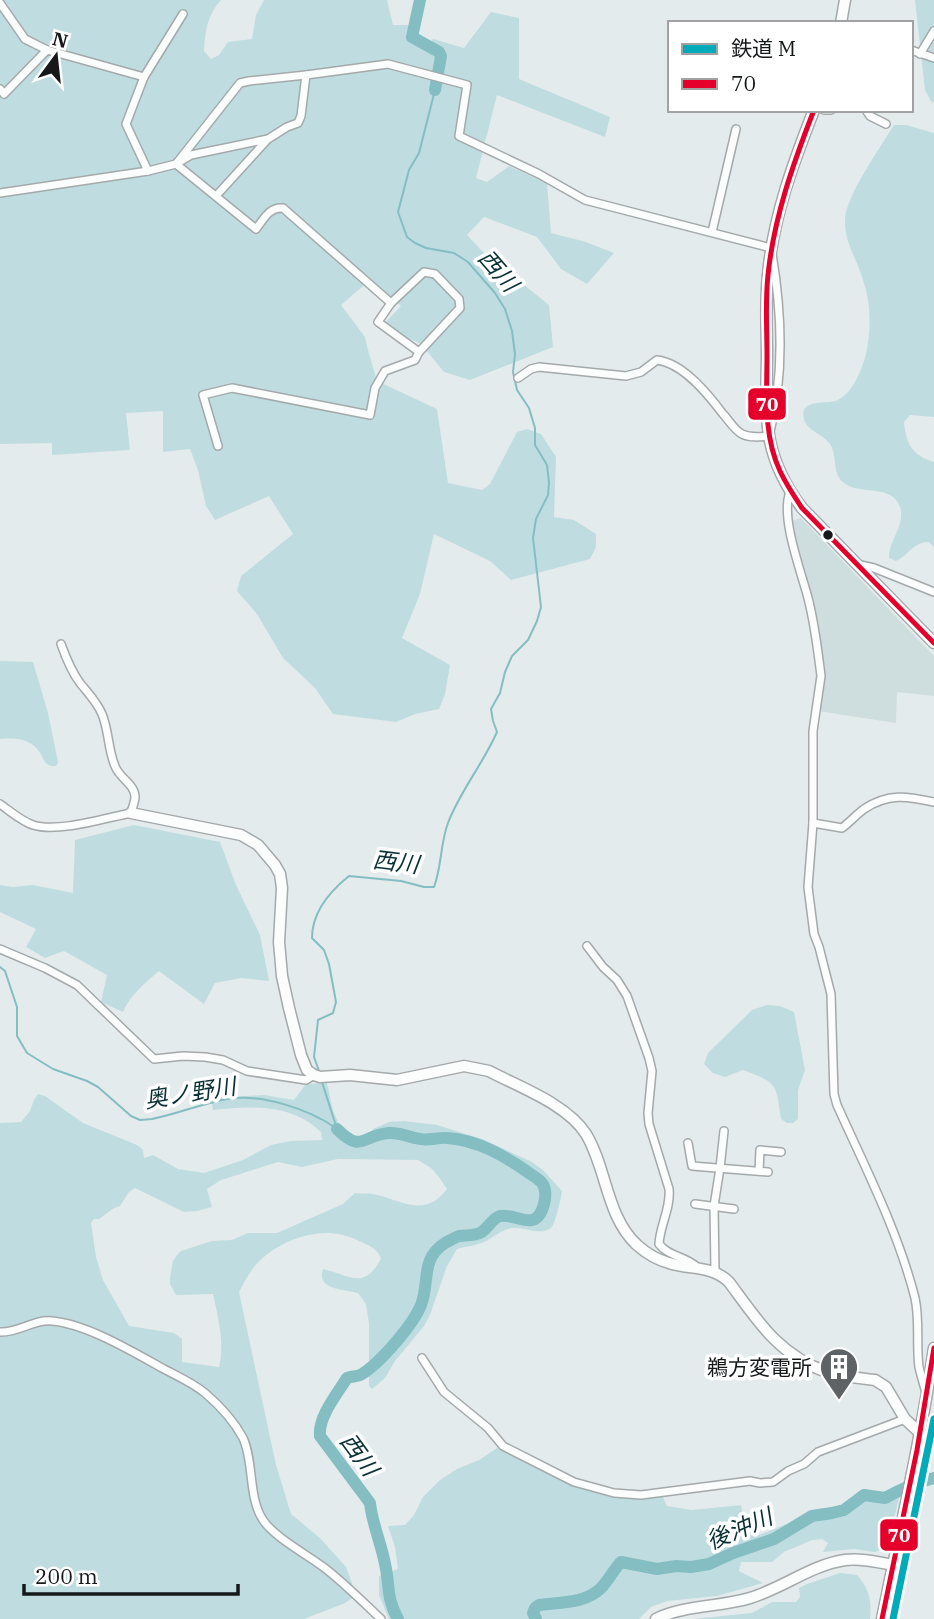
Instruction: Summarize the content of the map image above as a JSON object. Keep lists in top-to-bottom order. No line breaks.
{"water":["西川","奥ノ野川","後沖川"],"places":{"building":["鵜方変電所"]},"lines":["transit line 70","rail line M"],"legend":["鉄道 M","70"],"scale_bar":"200 m","north":"top"}
